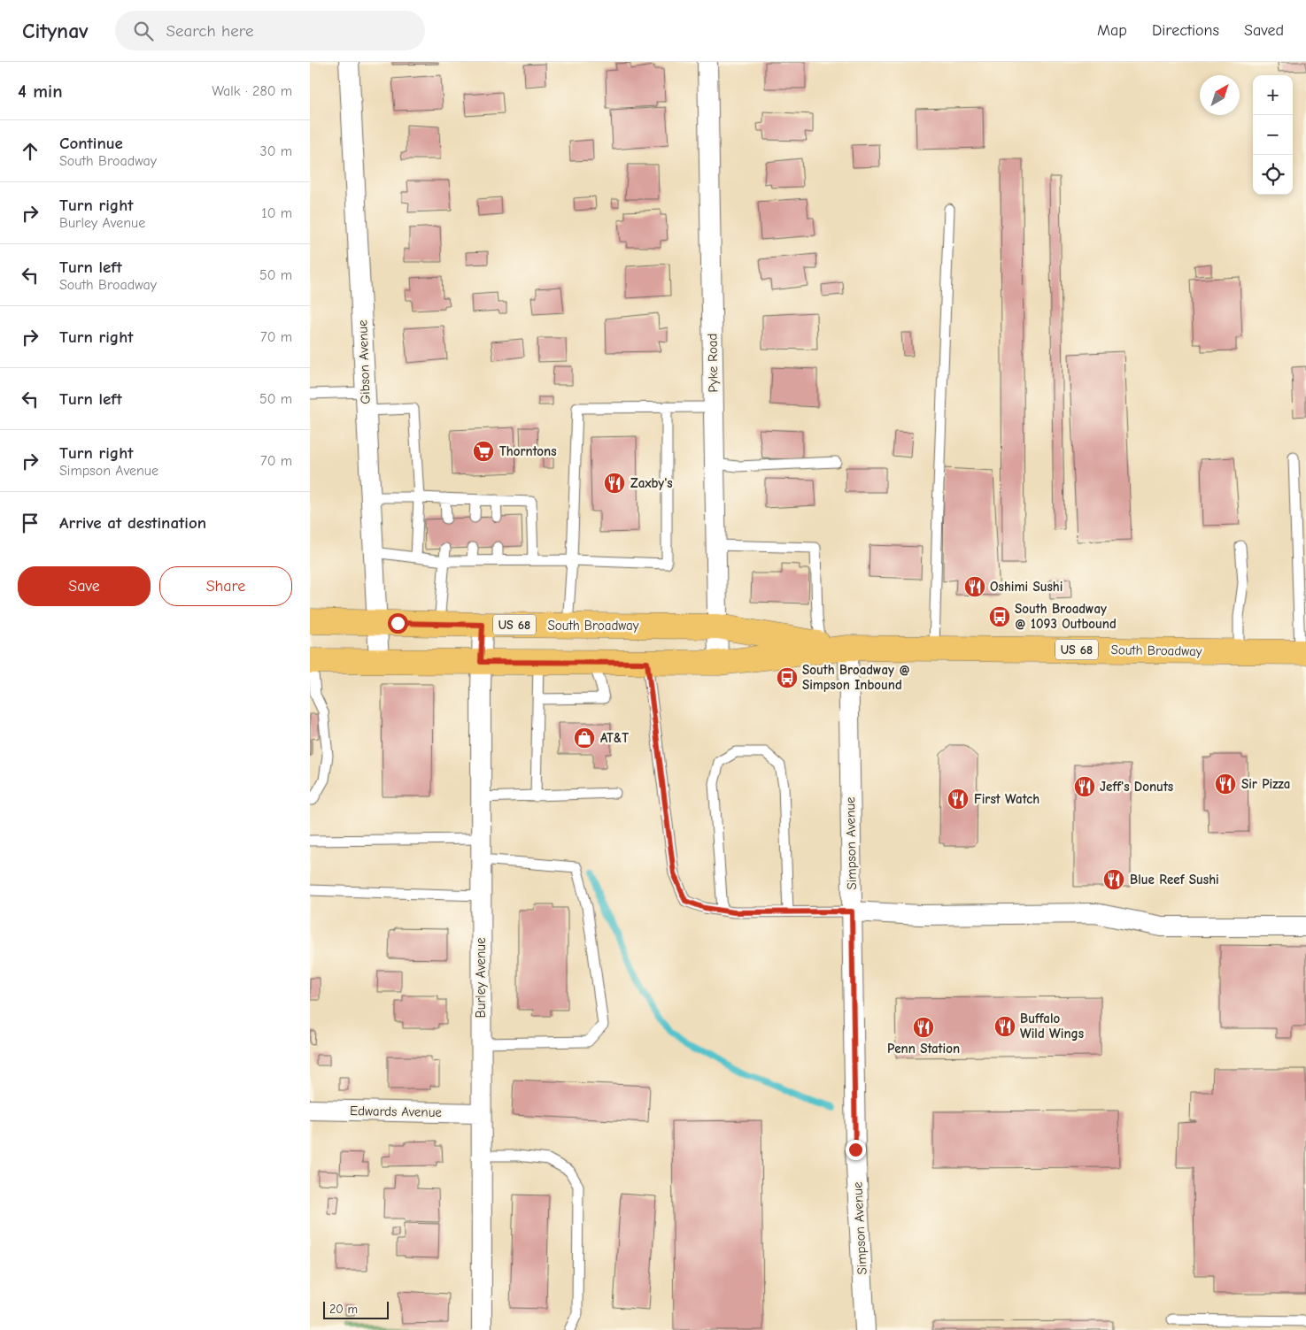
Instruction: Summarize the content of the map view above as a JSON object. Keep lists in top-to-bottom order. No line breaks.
{"streets":{"main road":["US 68","South Broadway"],"street":["Gibson Avenue","Pyke Road","Simpson Avenue","Burley Avenue","Edwards Avenue"]},"crossings":[["Gibson Avenue","South Broadway"],["Pyke Road","South Broadway"],["South Broadway","Simpson Avenue"],["South Broadway","Burley Avenue"],["Burley Avenue","Edwards Avenue"]],"places":{"supermarket":["Thorntons"],"restaurant":["Zaxby's","Oshimi Sushi","Sir Pizza","Jeff's Donuts","First Watch","Blue Reef Sushi","Buffalo Wild Wings","Penn Station"],"bus stop":["South Broadway @ 1093 Outbound","South Broadway @ Simpson Inbound"],"shop":["AT&T"]},"scale_bar":"20 m","north":"top right","page":{"header":"Citynav","search":"Search here","nav":["Map","Directions","Saved"],"heading":["4 min","Walk · 280 m"],"map_buttons":["+","−"],"list":[["Continue","South Broadway","30 m"],["Turn right","Burley Avenue","10 m"],["Turn left","South Broadway","50 m"],["Turn right","70 m"],["Turn left","50 m"],["Turn right","Simpson Avenue","70 m"],"Arrive at destination"],"buttons":["Save","Share"],"scale":"20 m"}}
